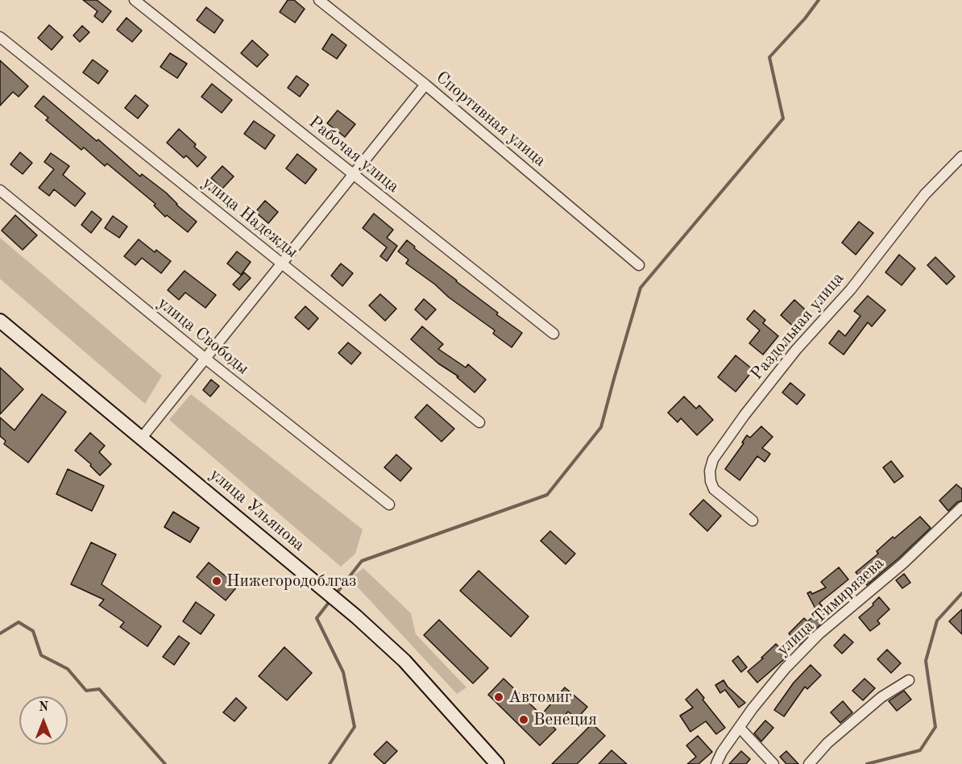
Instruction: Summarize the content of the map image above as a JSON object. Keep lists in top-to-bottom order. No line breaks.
{"streets":{"main road":["улица Ульянова"],"street":["Спортивная улица","Рабочая улица","улица Надежды","Раздольная улица","улица Свободы","улица Тимирязева"]},"places":["Нижегородоблгаз","Автомиг","Венеция"],"north":"top"}
